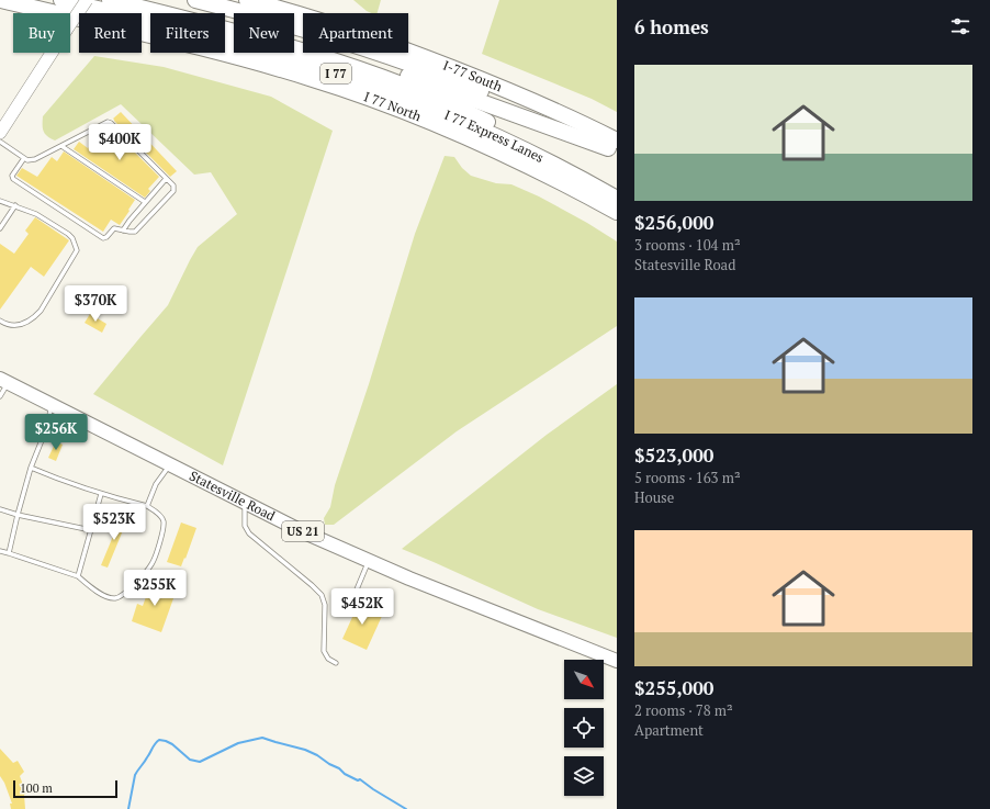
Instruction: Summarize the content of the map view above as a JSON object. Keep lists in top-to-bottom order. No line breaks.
{"streets":{"highway":["I 77","I-77 South","I 77 North","I 77 Express Lanes"],"main road":["Statesville Road","US 21"]},"crossings":[["I 77","I-77 South"]],"scale_bar":"100 m","north":"bottom right","page":{"heading":"6 homes","chip":["Buy","Rent","Filters","New","Apartment"],"list":[{"name":"$256,000","note":"3 rooms · 104 m² · Statesville Road"},{"name":"$523,000","note":"5 rooms · 163 m² · House"},{"name":"$255,000","note":"2 rooms · 78 m² · Apartment"}],"price":["$400K","$370K","$256K","$523K","$255K","$452K"],"scale":"100 m"}}
